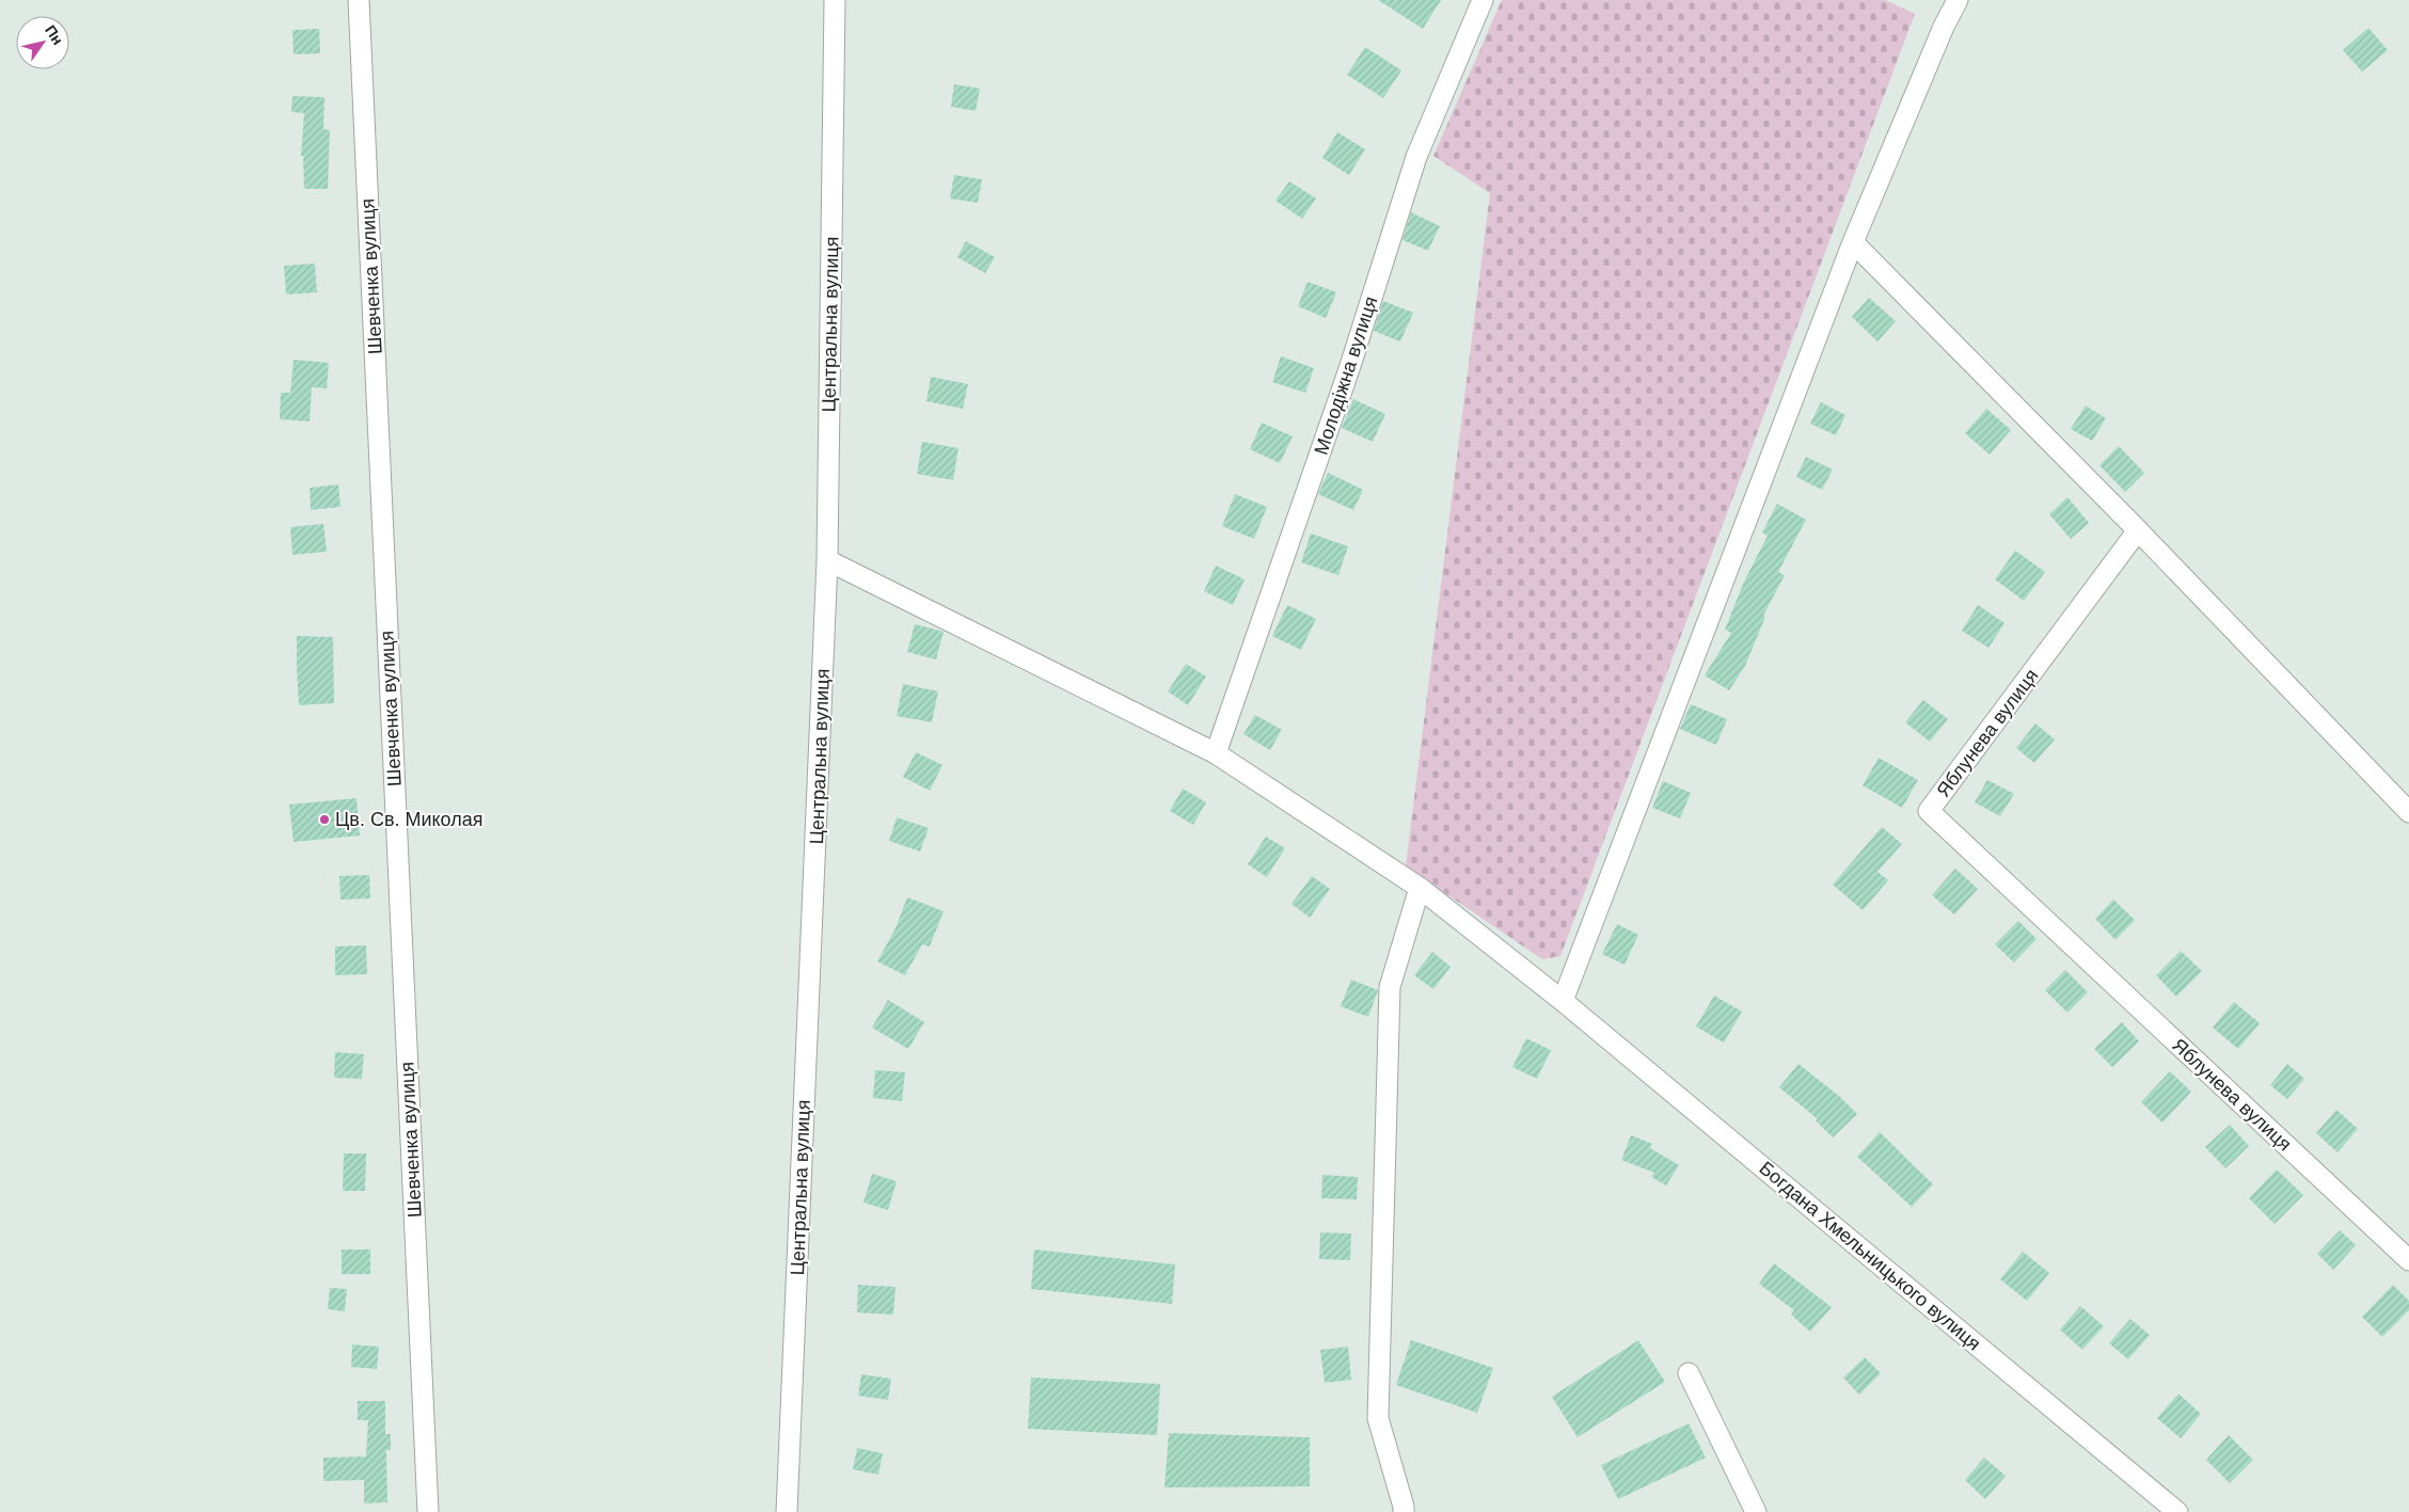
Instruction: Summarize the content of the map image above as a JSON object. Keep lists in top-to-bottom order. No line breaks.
{"streets":{"street":["Шевченка вулиця","Центральна вулиця","Молодіжна вулиця","Яблунева вулиця","Богдана Хмельницького вулиця"]},"crossings":[["Центральна вулиця","Богдана Хмельницького вулиця"],["Молодіжна вулиця","Богдана Хмельницького вулиця"]],"places":["Цв. Св. Миколая"],"north":"top right"}
